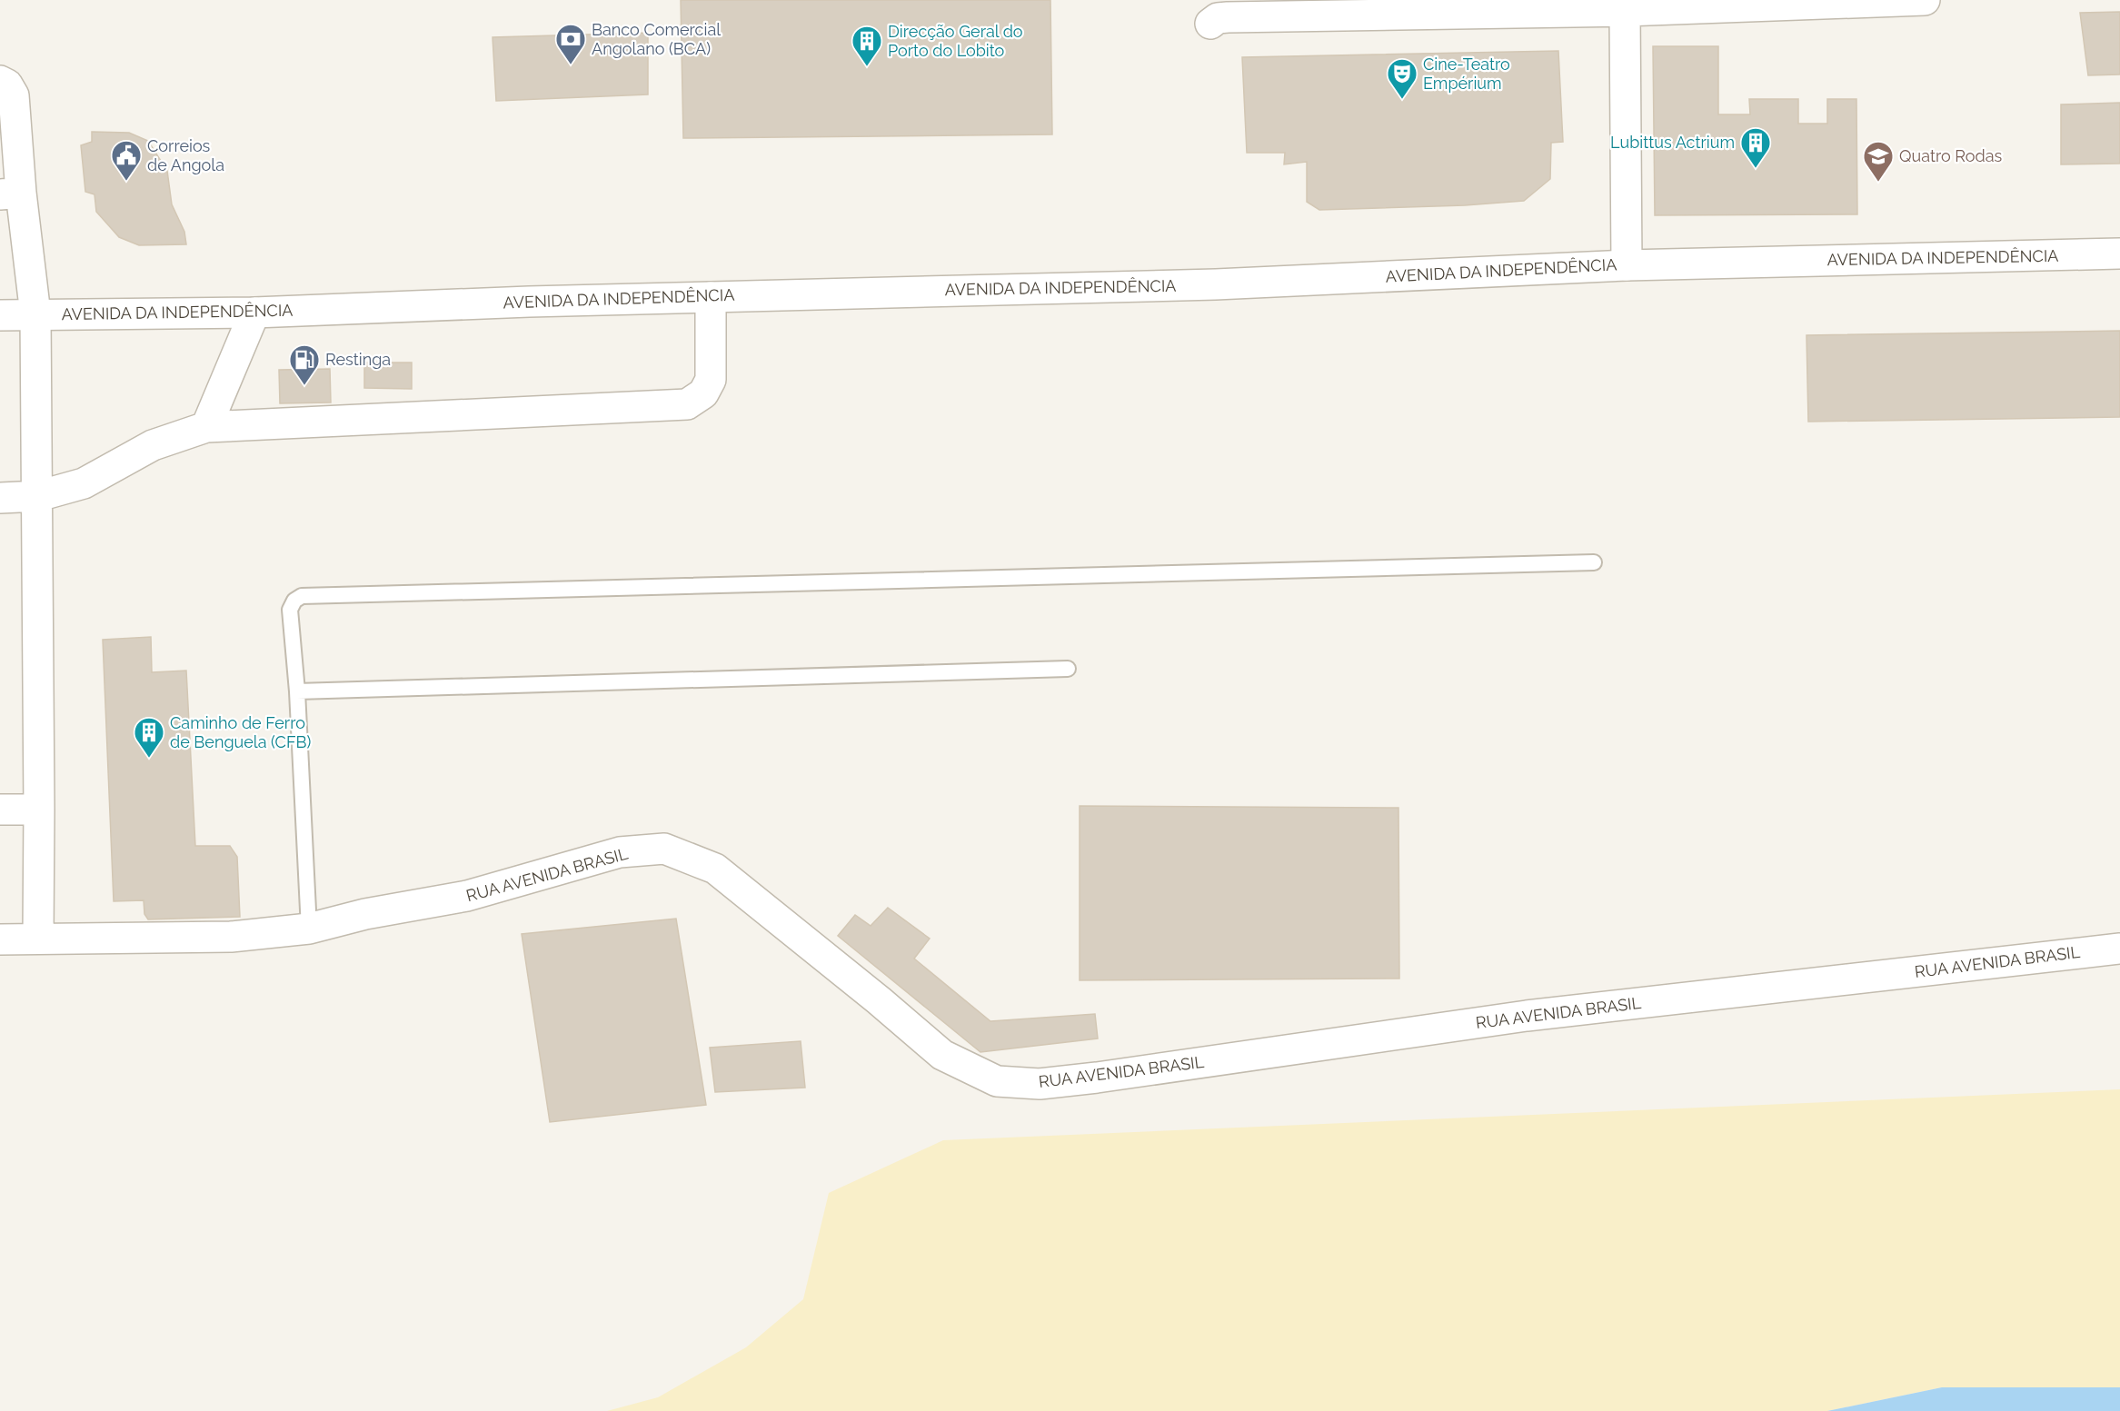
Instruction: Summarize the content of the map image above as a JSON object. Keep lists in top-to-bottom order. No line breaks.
{"streets":{"street":["AVENIDA DA INDEPENDÊNCIA","RUA AVENIDA BRASIL"]},"places":{"bank":["Banco Comercial Angolano (BCA)"],"building":["Direcção Geral do Porto do Lobito","Lubittus Actrium","Caminho de Ferro de Benguela (CFB)"],"theatre":["Cine-Teatro Empérium"],"public building":["Correios de Angola"],"school or university":["Quatro Rodas"],"fuel station":["Restinga"]}}
